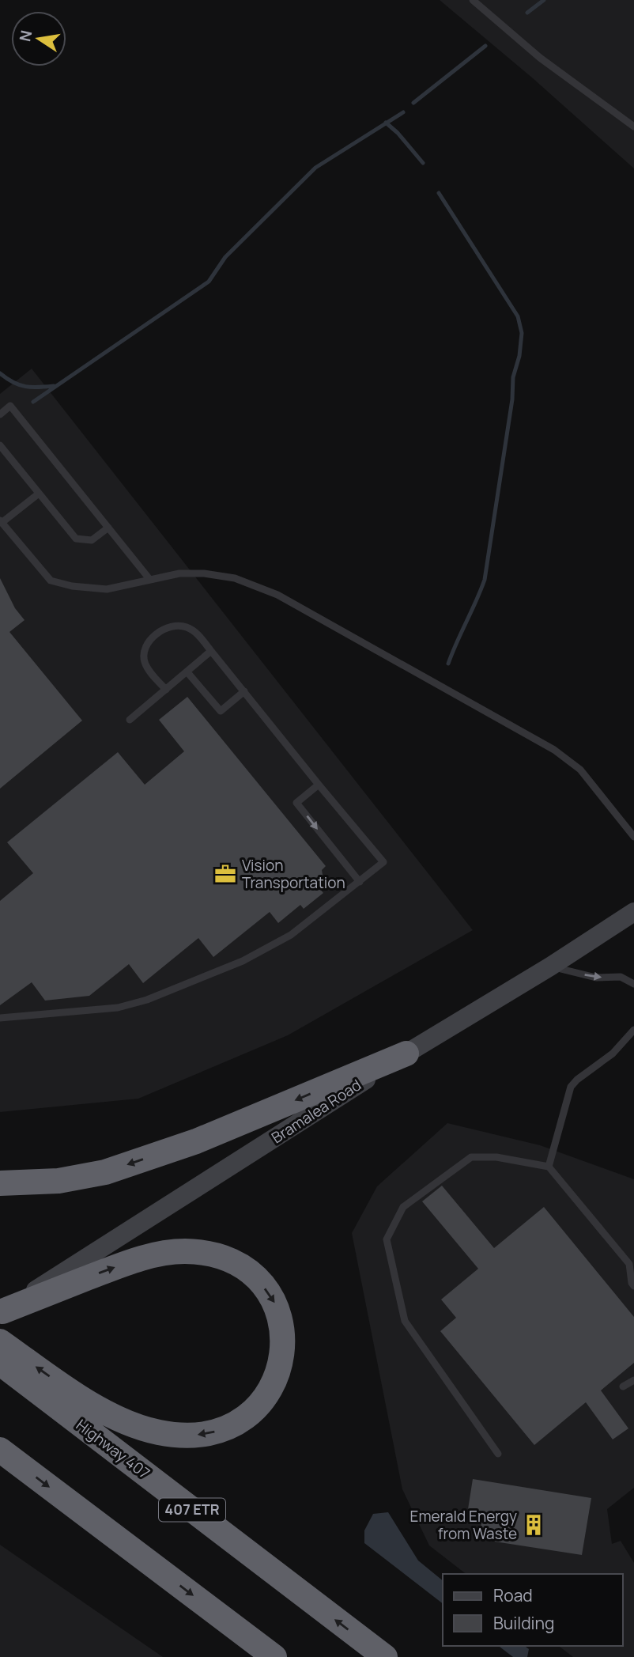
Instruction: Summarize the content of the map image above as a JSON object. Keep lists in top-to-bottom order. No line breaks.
{"streets":{"highway":["Highway 407","407 ETR"],"main road":["Bramalea Road"]},"places":{"office":["Vision Transportation"],"building":["Emerald Energy from Waste"]},"legend":["Road","Building"],"north":"left"}
